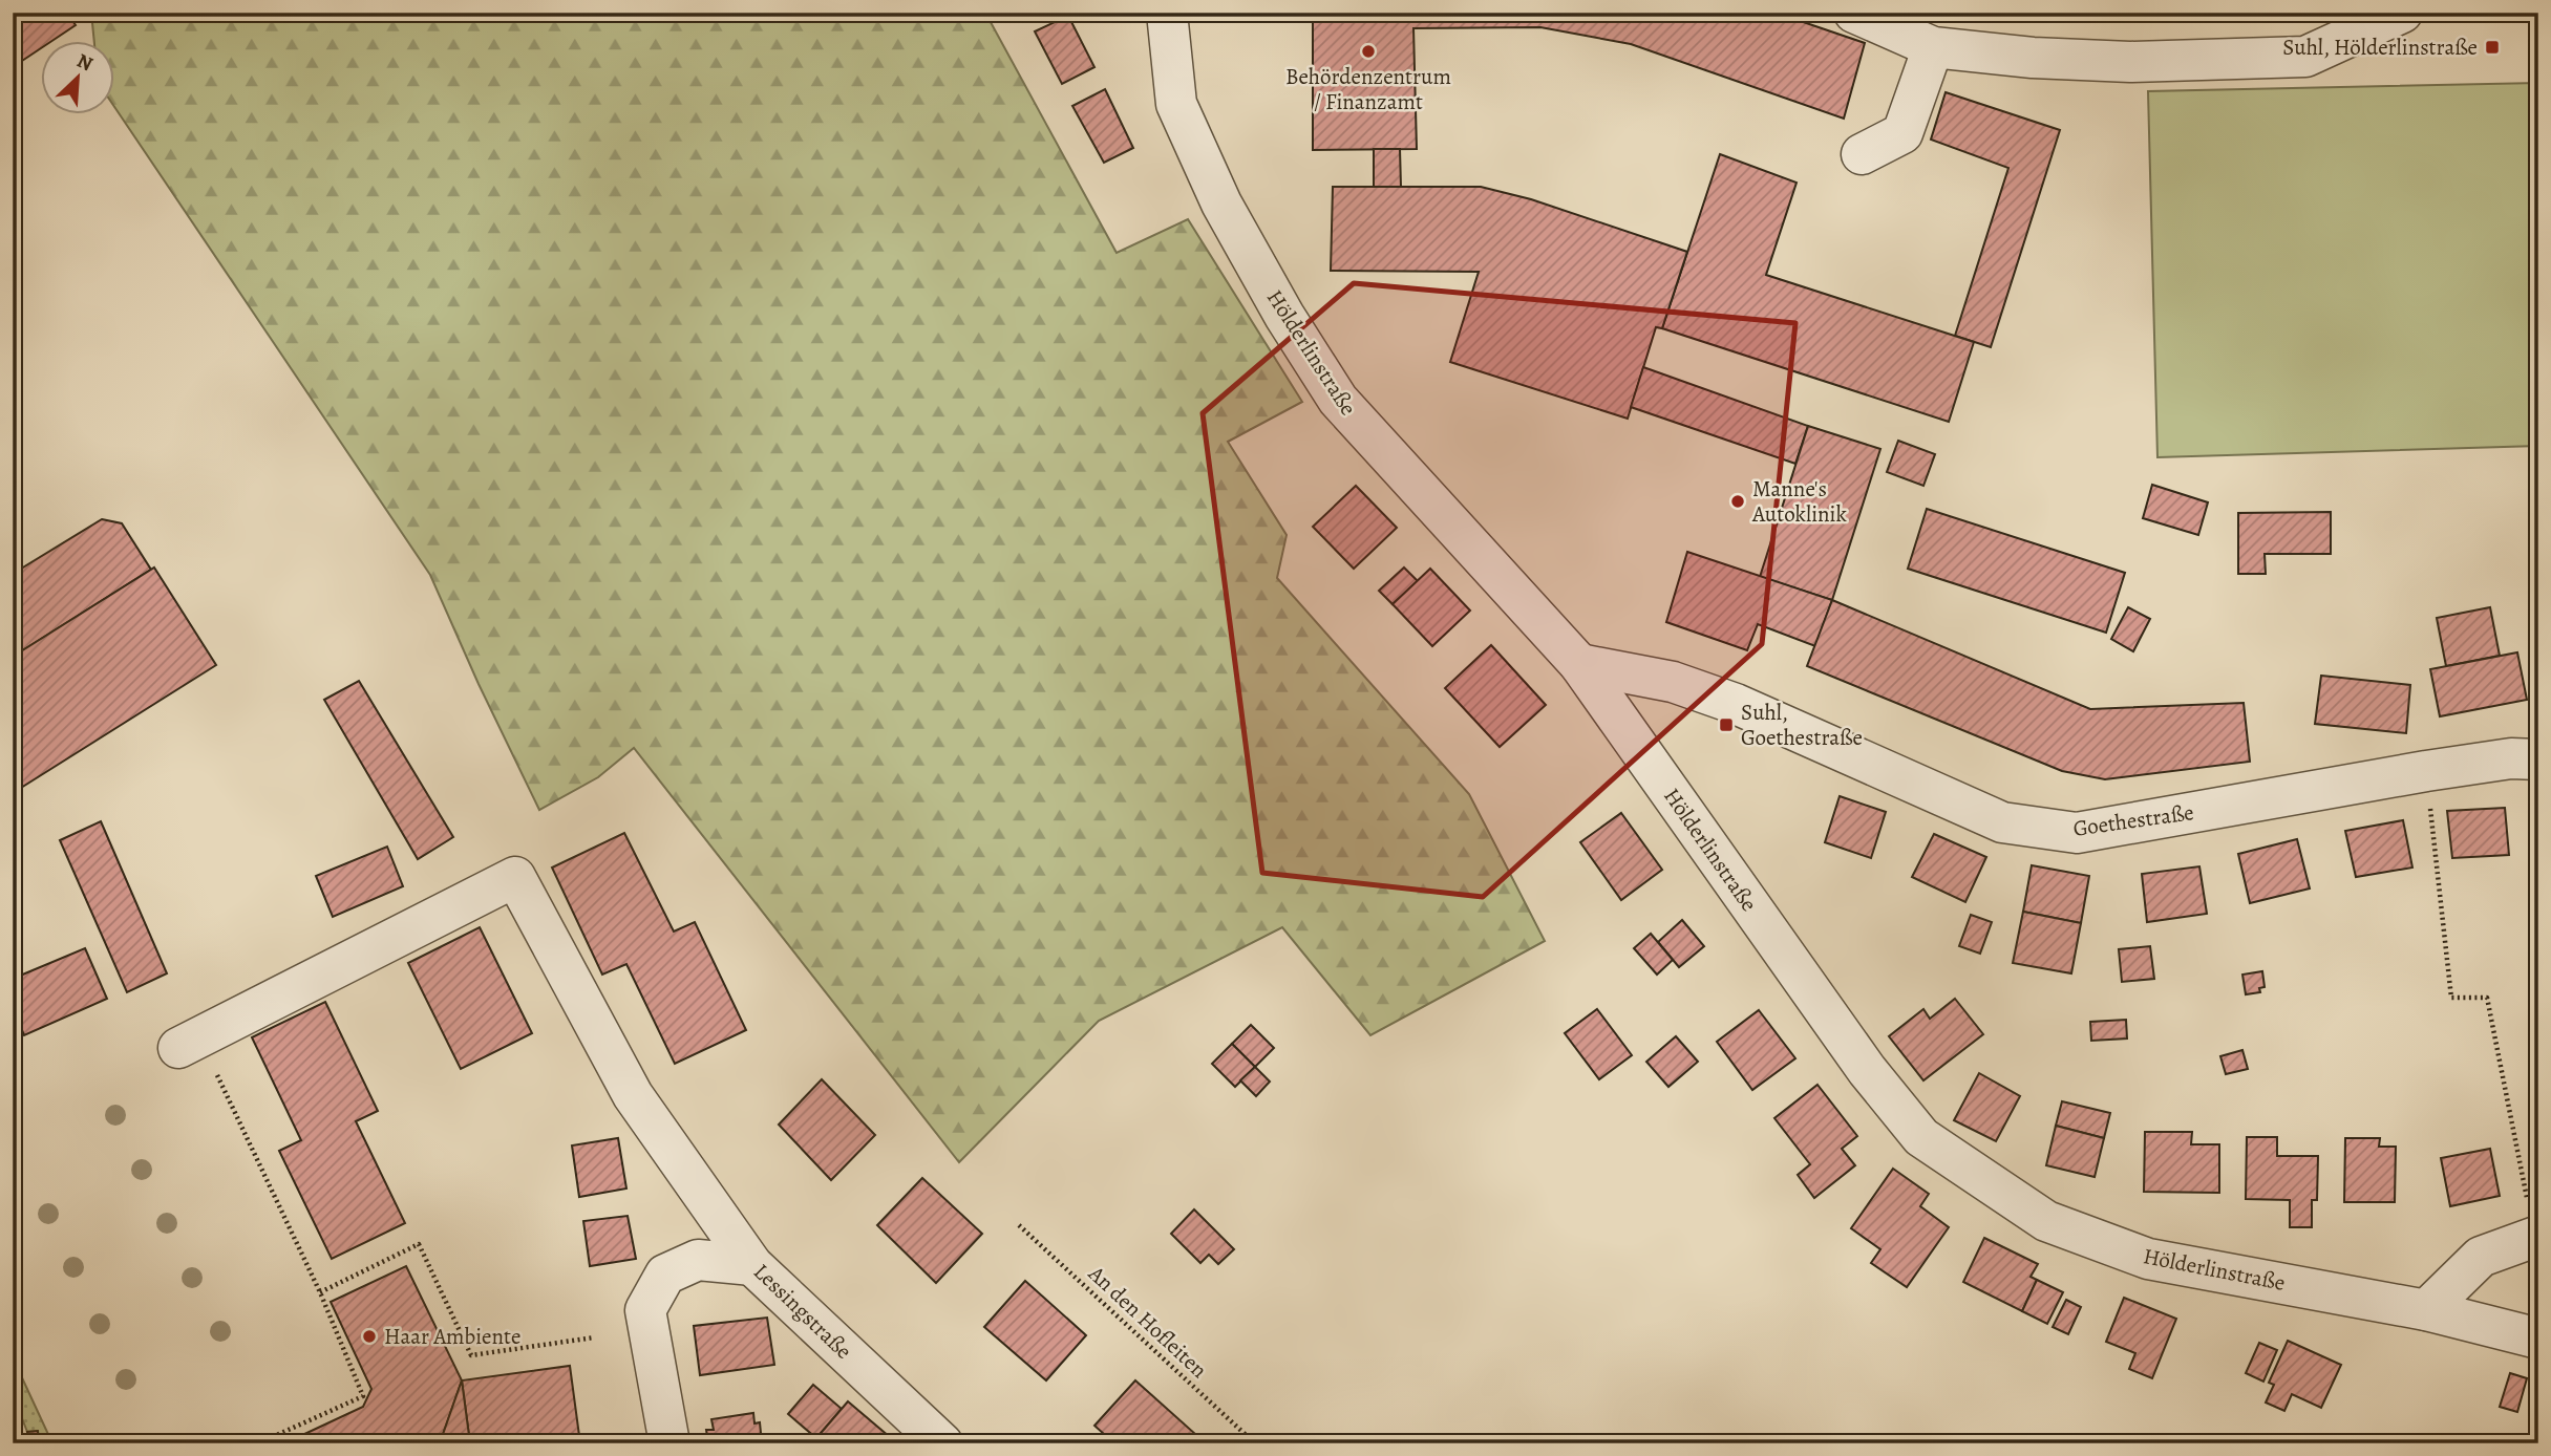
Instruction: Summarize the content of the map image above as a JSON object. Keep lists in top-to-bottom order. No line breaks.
{"streets":{"street":["Hölderlinstraße","Goethestraße","Lessingstraße"],"path":["An den Hofleiten"]},"crossings":[["Hölderlinstraße","Goethestraße"]],"places":{"transit":["Suhl, Hölderlinstraße","Suhl, Goethestraße"],"other":["Behördenzentrum / Finanzamt","Manne's Autoklinik","Haar Ambiente"]},"north":"top right"}
